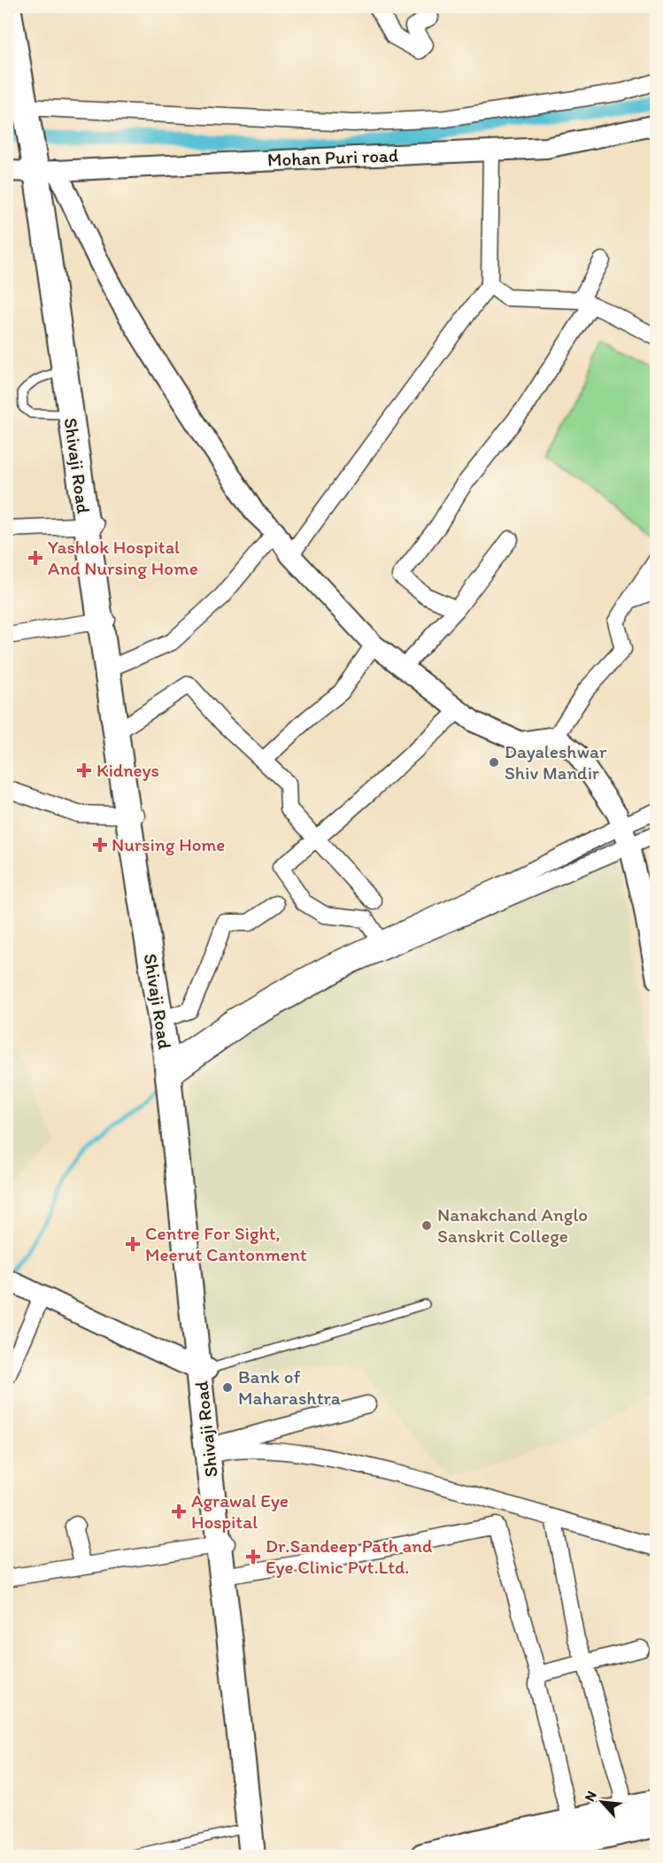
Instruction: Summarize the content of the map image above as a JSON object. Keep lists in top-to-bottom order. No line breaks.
{"streets":{"main road":["Shivaji Road"],"street":["Mohan Puri road"]},"crossings":[["Mohan Puri road","Shivaji Road"]],"places":{"health":["Yashlok Hospital And Nursing Home","Kidneys","Nursing Home","Centre For Sight, Meerut Cantonment","Agrawal Eye Hospital","Dr.Sandeep Path and Eye Clinic Pvt.Ltd."],"other":["Dayaleshwar Shiv Mandir","Nanakchand Anglo Sanskrit College","Bank of Maharashtra"]},"north":"top left"}
